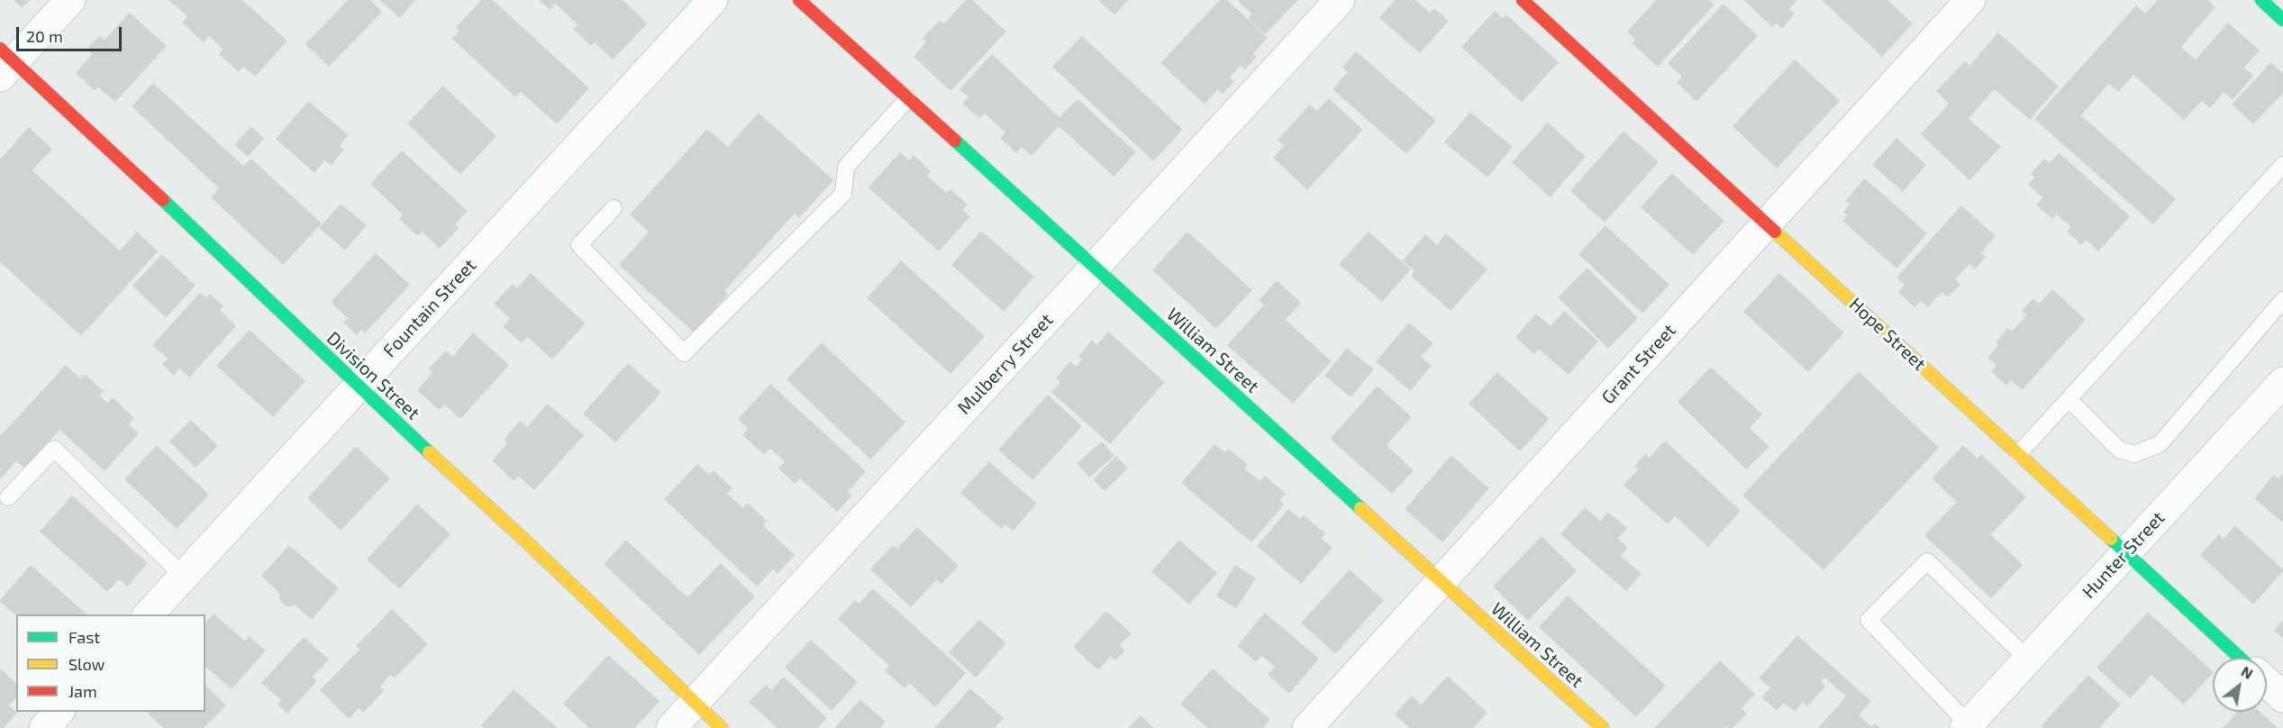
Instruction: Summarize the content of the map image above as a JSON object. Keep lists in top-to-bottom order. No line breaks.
{"streets":{"street":["Fountain Street","Hope Street","William Street","Mulberry Street","Grant Street","Division Street","Hunter Street"]},"crossings":[["Fountain Street","Division Street"],["Hope Street","Grant Street"],["Hope Street","Hunter Street"],["William Street","Mulberry Street"],["William Street","Grant Street"],["Mulberry Street","Division Street"]],"legend":["Fast","Slow","Jam"],"scale_bar":"20 m","north":"top right"}
